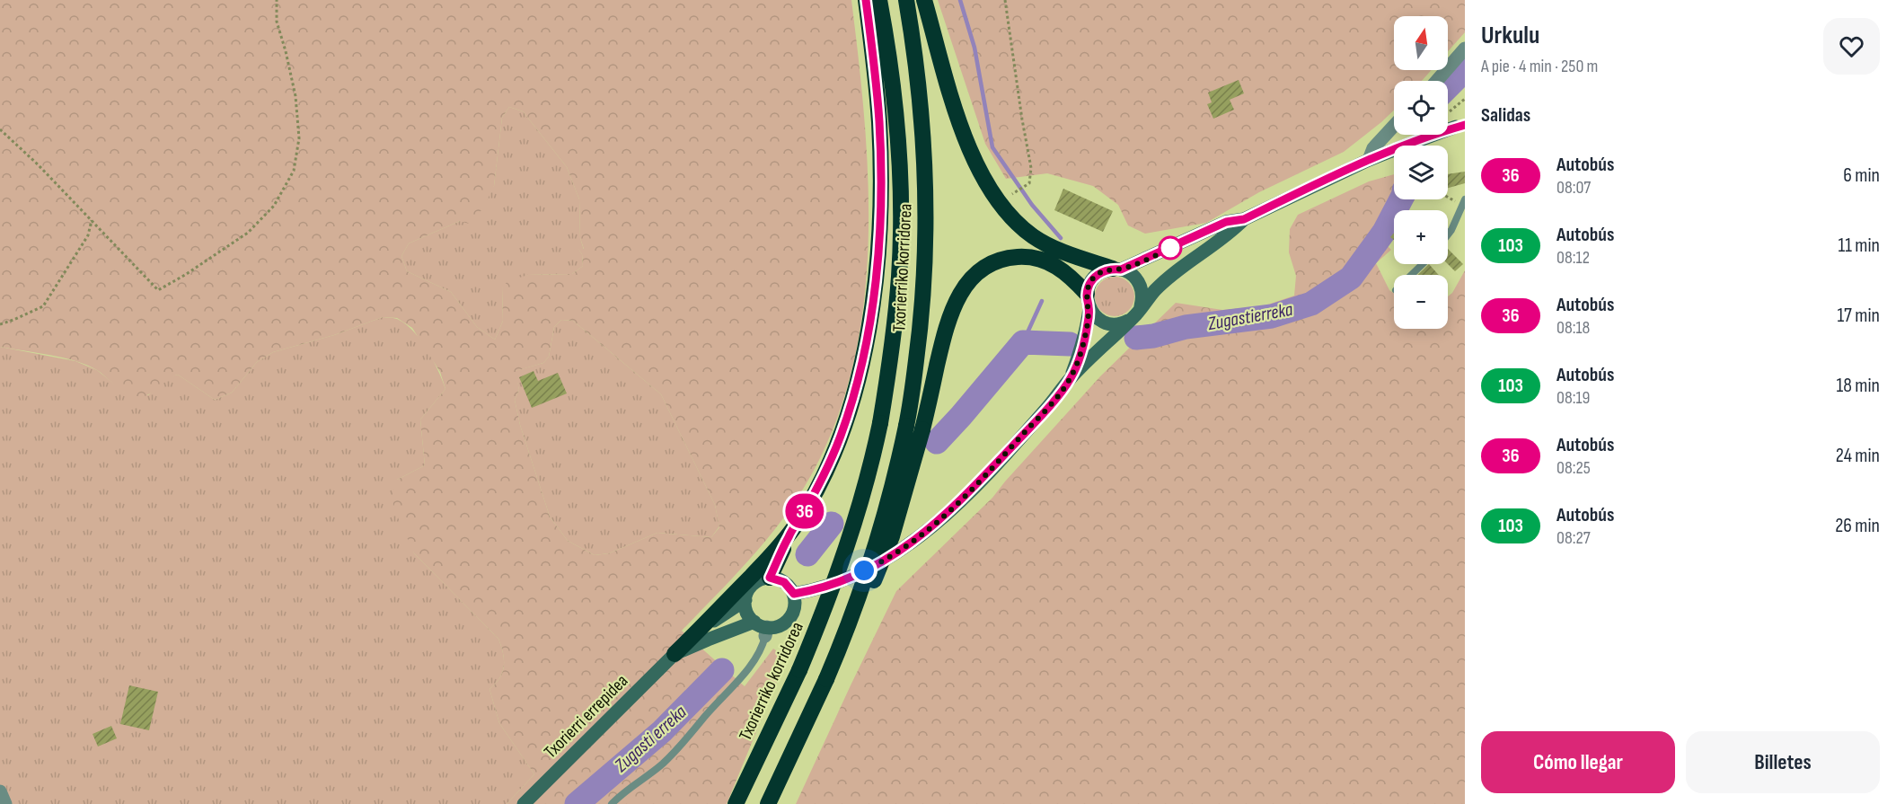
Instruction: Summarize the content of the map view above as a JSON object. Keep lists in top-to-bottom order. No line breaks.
{"streets":{"highway":["Txorierriko korridorea"],"main road":["Txorierri errepidea"]},"water":["Zugastierreka","Zugasti erreka"],"lines":["bus line 36"],"north":"top","page":{"on_map":"36","heading":[["Urkulu","A pie · 4 min · 250 m"],"Salidas"],"map_buttons":["+","−"],"list":[{"mark":"36","name":"Autobús","note":"08:07","value":"6 min"},{"mark":"103","name":"Autobús","note":"08:12","value":"11 min"},{"mark":"36","name":"Autobús","note":"08:18","value":"17 min"},{"mark":"103","name":"Autobús","note":"08:19","value":"18 min"},{"mark":"36","name":"Autobús","note":"08:25","value":"24 min"},{"mark":"103","name":"Autobús","note":"08:27","value":"26 min"}],"buttons":["Cómo llegar","Billetes"]}}
